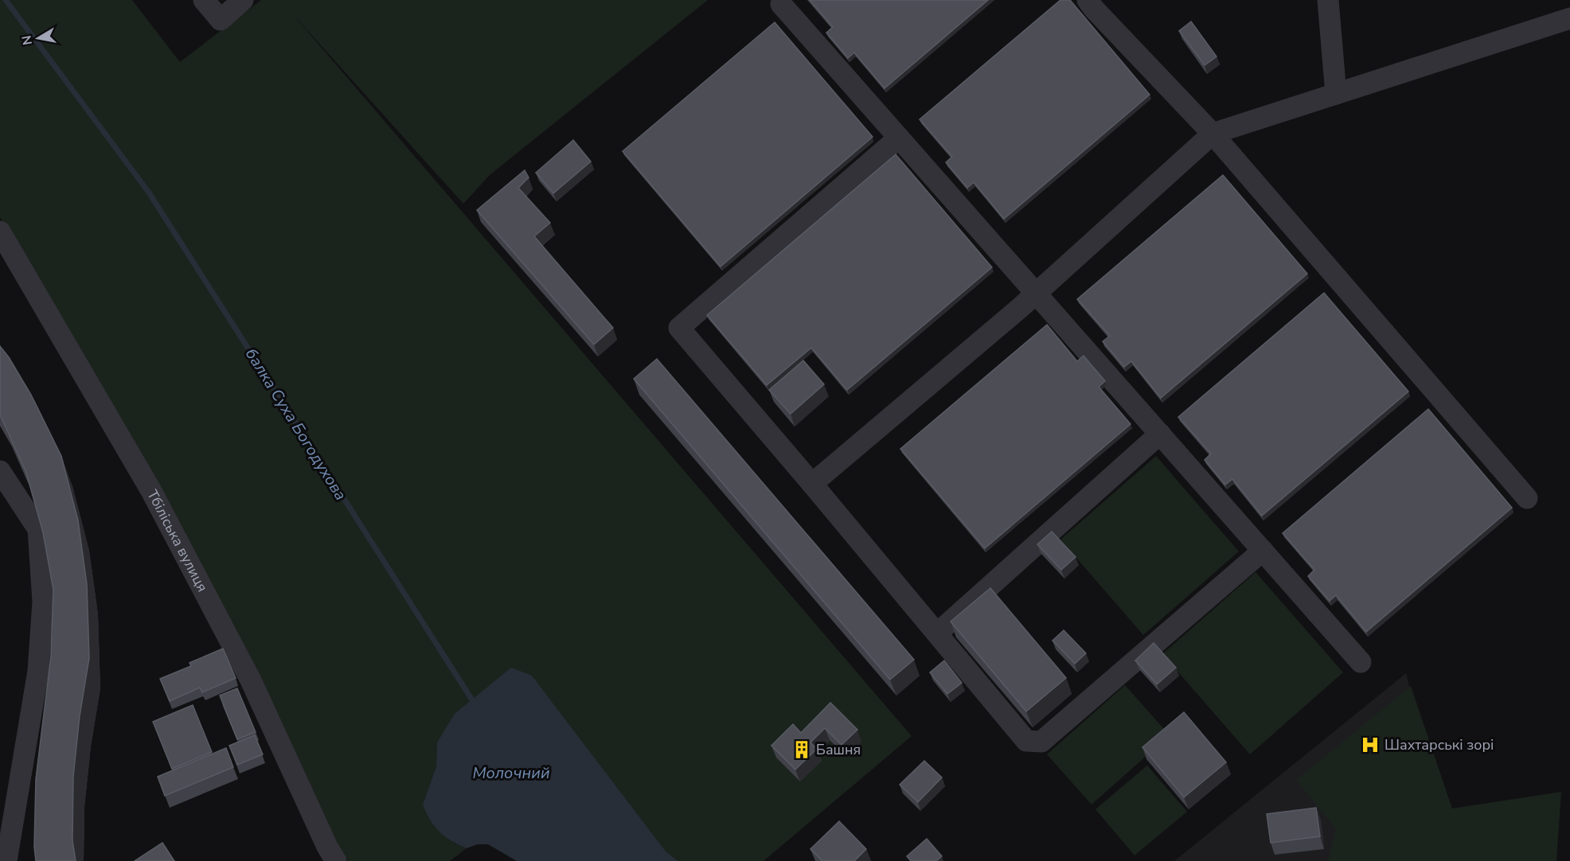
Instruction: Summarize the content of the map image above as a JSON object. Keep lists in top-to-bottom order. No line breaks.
{"streets":{"lane":["Тбіліська вулиця"]},"water":["балка Суха Богодухова","Молочний"],"places":{"hospital":["Шахтарські зорі"],"building":["Башня"]},"north":"left"}
